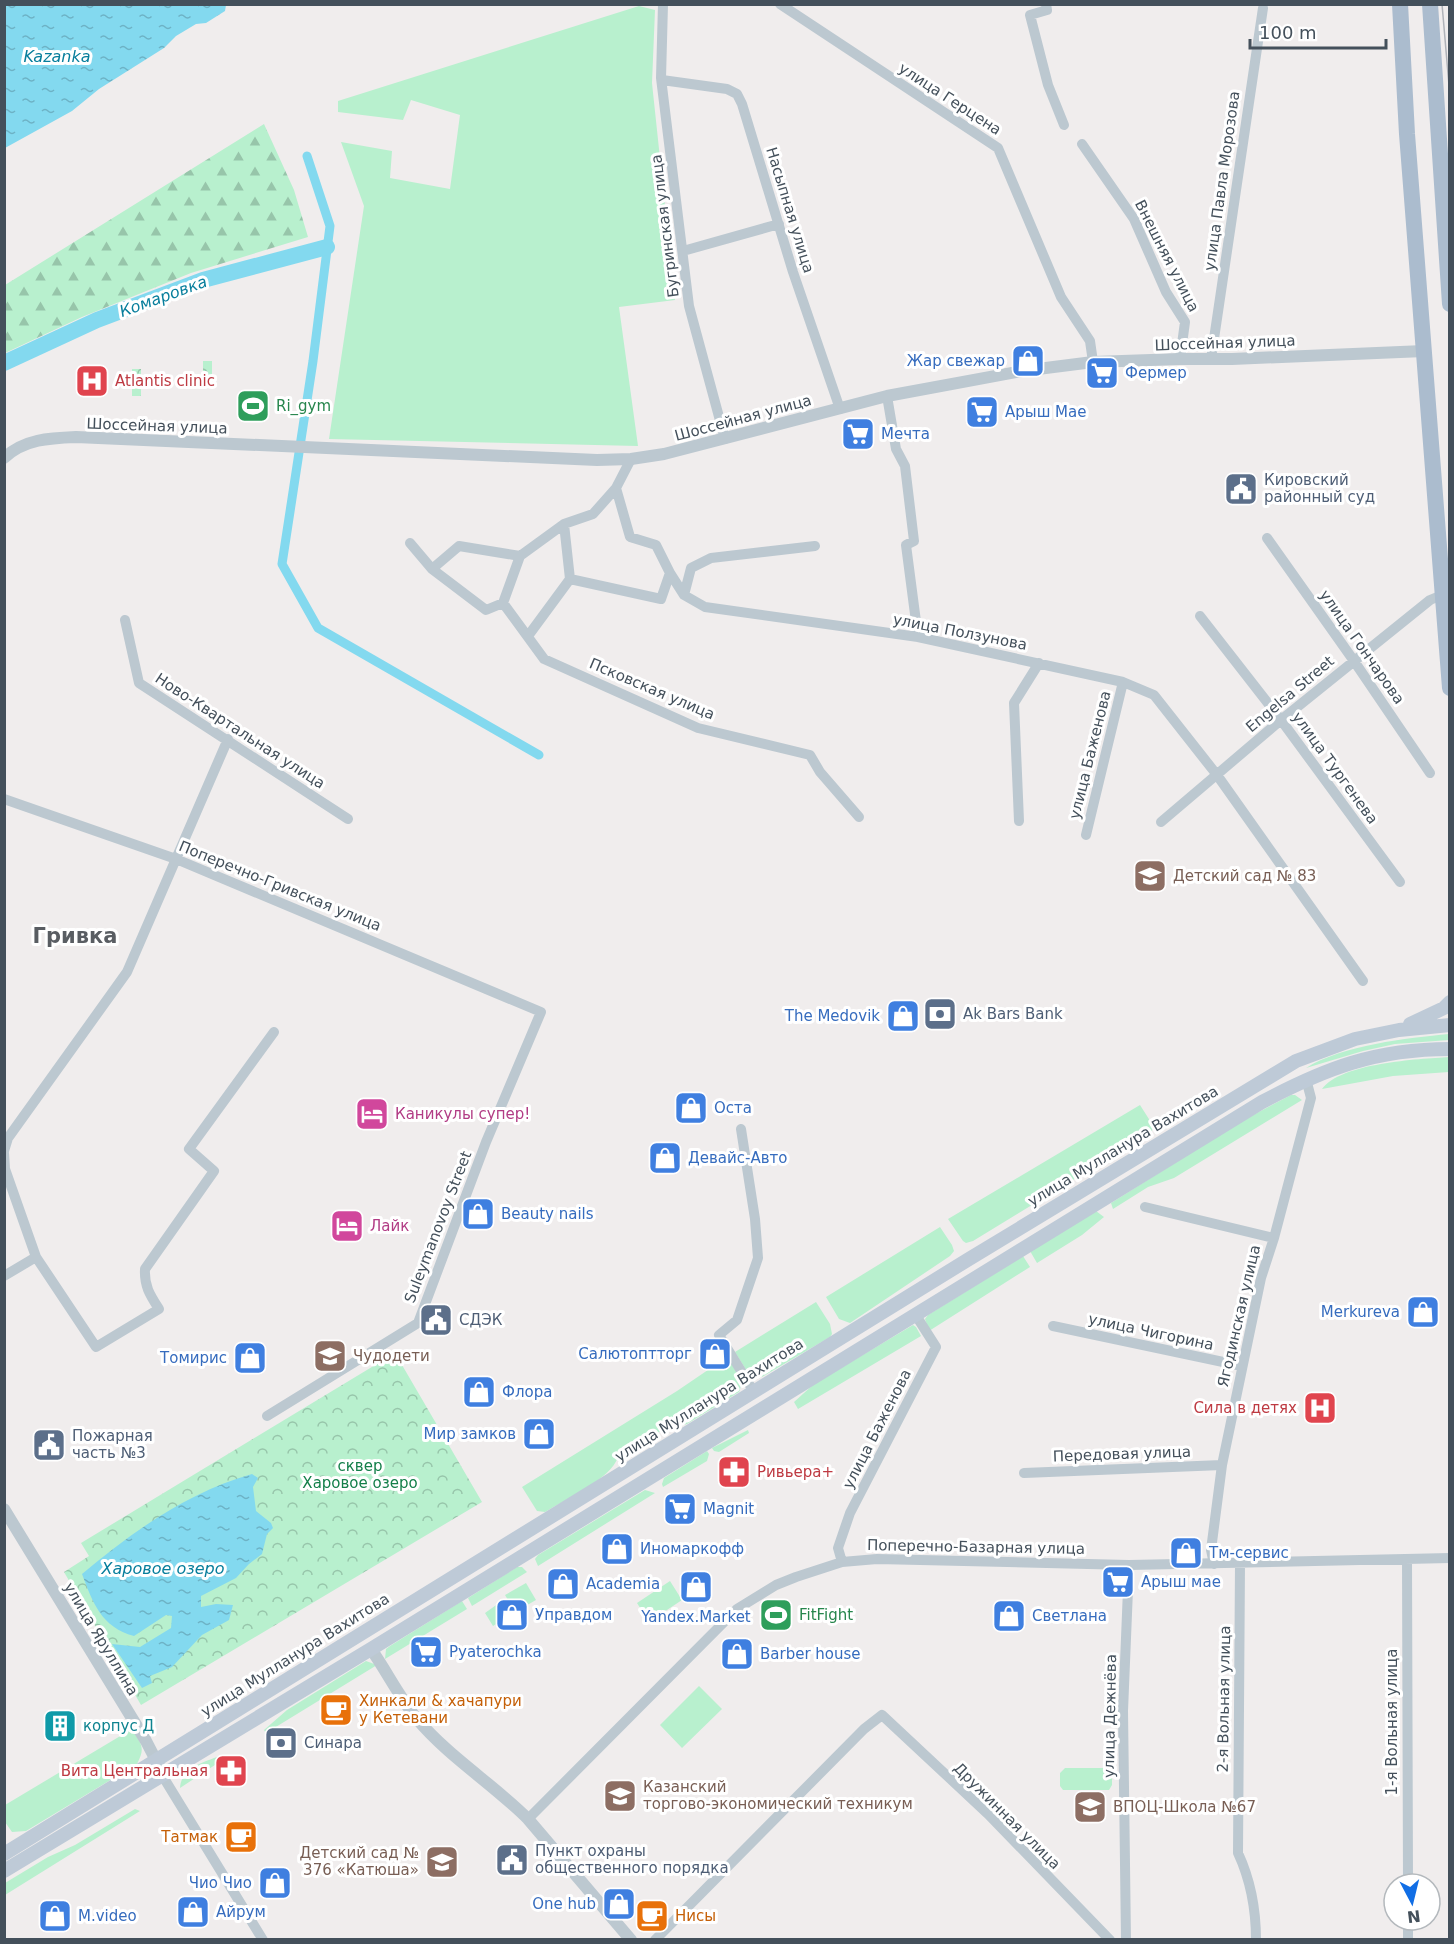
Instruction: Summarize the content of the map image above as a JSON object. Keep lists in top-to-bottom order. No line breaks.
{"streets":{"main road":["улица Мулланура Вахитова"],"street":["улица Герцена","улица Павла Морозова","Насыпная улица","Бугринская улица","Внешняя улица","Шоссейная улица","улица Ползунова","улица Гончарова","Псковская улица","Engelsa Street","Ново-Квартальная улица","улица Баженова","улица Тургенева","Поперечно-Гривская улица","Suleymanovoy Street","Ягодинская улица","улица Чигорина","Передовая улица","Поперечно-Базарная улица","улица Яруллина","2-я Вольная улица","улица Дежнёва","1-я Вольная улица","Дружинная улица"]},"crossings":[["улица Герцена","Шоссейная улица"],["улица Павла Морозова","Шоссейная улица"],["Насыпная улица","Бугринская улица"],["Насыпная улица","Шоссейная улица"],["Бугринская улица","Шоссейная улица"],["Внешняя улица","Шоссейная улица"],["улица Ползунова","Engelsa Street"],["улица Ползунова","улица Баженова"],["улица Гончарова","Engelsa Street"],["Engelsa Street","улица Тургенева"],["улица Баженова","Поперечно-Базарная улица"],["Поперечно-Гривская улица","Suleymanovoy Street"],["улица Мулланура Вахитова","улица Яруллина"],["Ягодинская улица","улица Чигорина"],["Ягодинская улица","Передовая улица"],["Ягодинская улица","Поперечно-Базарная улица"],["Поперечно-Базарная улица","2-я Вольная улица"],["Поперечно-Базарная улица","улица Дежнёва"],["Поперечно-Базарная улица","1-я Вольная улица"]],"districts":["Гривка"],"water":["Kazanka","Комаровка","Харовое озеро"],"parks":["сквер Харовое озеро"],"places":{"shop":["Жар свежар","The Medovik","Оста","Девайс-Авто","Beauty nails","Merkureva","Салютоптторг","Томирис","Флора","Мир замков","Иномаркофф","Тм-сервис","Academia","Yandex.Market","Управдом","Светлана","Barber house","Чио Чио","One hub","Айрум","M.video"],"supermarket":["Фермер","Арыш Мае","Мечта","Magnit","Арыш мае","Pyaterochka"],"hospital":["Atlantis clinic","Сила в детях"],"sports":["Ri_gym","FitFight"],"public building":["Кировский районный суд","СДЭК","Пожарная часть №3","Пункт охраны общественного порядка"],"school or university":["Детский сад № 83","Чудодети","Казанский торгово-экономический техникум","ВПОЦ-Школа №67","Детский сад № 376 «Катюша»"],"bank":["Ak Bars Bank","Синара"],"hotel":["Каникулы супер!","Лайк"],"pharmacy":["Ривьера+","Вита Центральная"],"cafe":["Хинкали & хачапури у Кетевани","Татмак","Нисы"],"building":["корпус Д"]},"scale_bar":"100 m","north":"bottom"}
